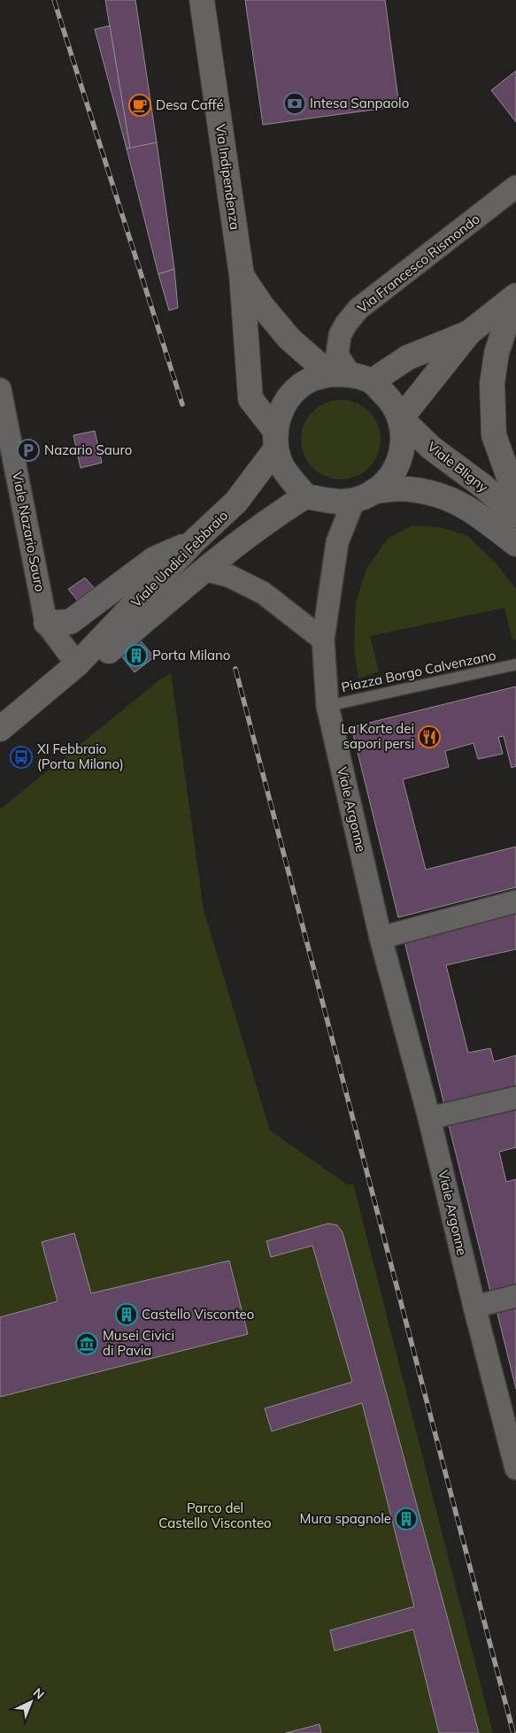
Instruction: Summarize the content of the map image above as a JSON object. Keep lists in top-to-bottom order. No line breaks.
{"streets":{"street":["Via Indipendenza","Via Francesco Rismondo","Viale Bligny","Viale Nazario Sauro","Viale Undici Febbraio","Viale Argonne"],"lane":["Piazza Borgo Calvenzano"]},"crossings":[["Via Indipendenza","Via Francesco Rismondo"],["Via Indipendenza","Viale Bligny"],["Via Indipendenza","Viale Undici Febbraio"],["Via Indipendenza","Viale Argonne"],["Via Francesco Rismondo","Viale Bligny"],["Via Francesco Rismondo","Viale Undici Febbraio"],["Via Francesco Rismondo","Viale Argonne"],["Viale Bligny","Viale Undici Febbraio"],["Viale Bligny","Viale Argonne"],["Viale Nazario Sauro","Viale Undici Febbraio"],["Viale Undici Febbraio","Viale Argonne"],["Piazza Borgo Calvenzano","Viale Argonne"]],"parks":["Parco del Castello Visconteo"],"places":{"bank":["Intesa Sanpaolo"],"cafe":["Desa Caffé"],"parking":["Nazario Sauro"],"building":["Porta Milano","Castello Visconteo","Mura spagnole"],"restaurant":["La Korte dei sapori persi"],"bus stop":["XI Febbraio (Porta Milano)"],"museum":["Musei Civici di Pavia"]},"north":"top right"}
